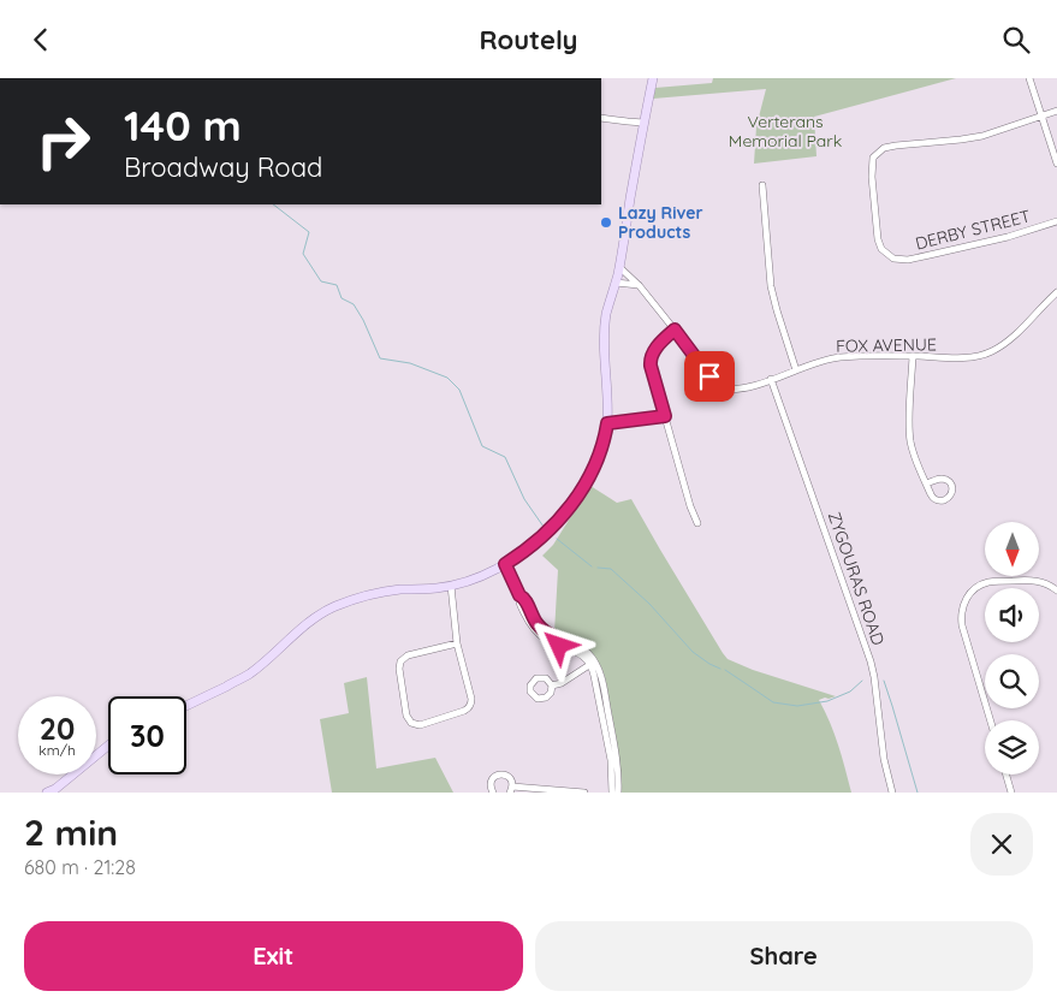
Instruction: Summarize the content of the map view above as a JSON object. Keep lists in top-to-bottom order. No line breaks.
{"streets":{"street":["DERBY STREET","FOX AVENUE","ZYGOURAS ROAD"]},"crossings":[["FOX AVENUE","ZYGOURAS ROAD"]],"parks":["Verterans Memorial Park"],"places":["Lazy River Products"],"north":"bottom","page":{"header":"Routely","turn":["140 m","Broadway Road"],"speed":"20 km/h","limit":"30","heading":["2 min","680 m · 21:28"],"buttons":["Exit","Share"]}}
